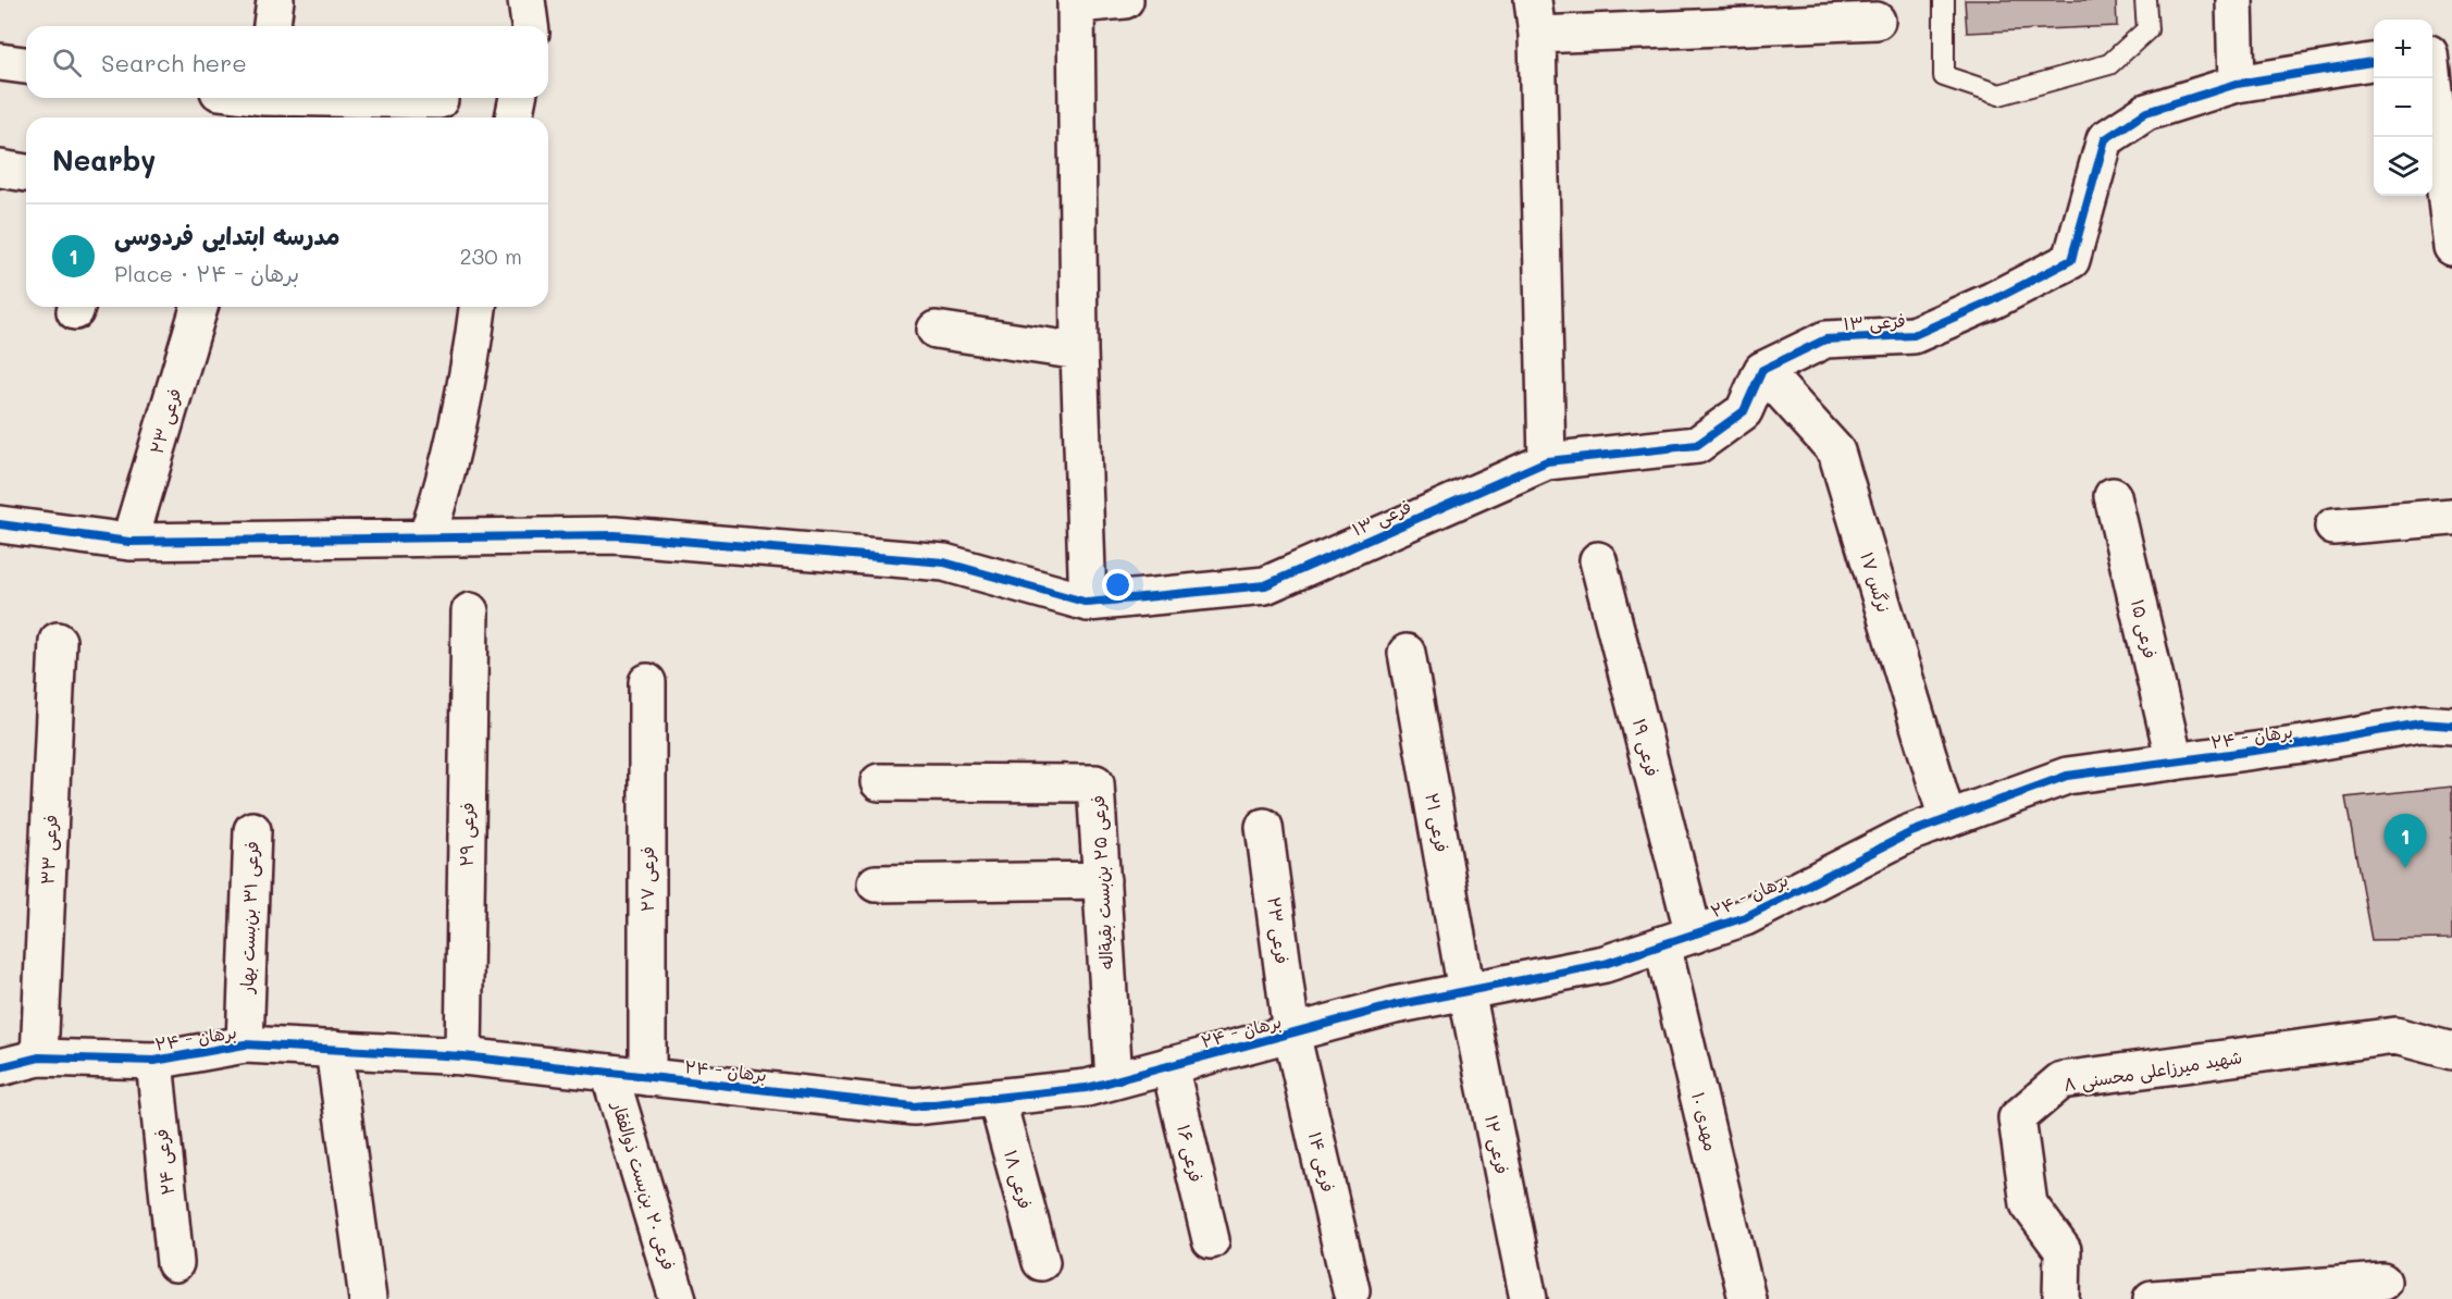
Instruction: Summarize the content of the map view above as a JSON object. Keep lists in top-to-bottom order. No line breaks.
{"streets":{"street":["فرعی ۱۳","فرعی ۲۳","۱۷ نرگس","فرعی ۱۵","۲۴ - برهان","فرعی ۱۹","فرعی ۲۱","فرعی ۲۹","فرعی ۳۳","فرعی ۲۷","فرعی ۲۵ بن‌بست بقیة‌اله","فرعی ۳۱ بن‌بست بهار","۸ شهید میرزاعلی محسنی","۱۰ مهدی","فرعی ۱۲","فرعی ۱۶","فرعی ۲۴","فرعی ۱۴","فرعی ۱۸","فرعی ۲۰ بن‌بست ذوالفقار"]},"crossings":[["فرعی ۱۳","۱۷ نرگس"],["فرعی ۲۳","۲۴ - برهان"],["فرعی ۲۳","فرعی ۱۴"],["۱۷ نرگس","۲۴ - برهان"],["فرعی ۱۵","۲۴ - برهان"],["۲۴ - برهان","فرعی ۱۹"],["۲۴ - برهان","فرعی ۲۱"],["۲۴ - برهان","فرعی ۲۹"],["۲۴ - برهان","فرعی ۳۳"],["۲۴ - برهان","فرعی ۲۷"],["۲۴ - برهان","فرعی ۲۵ بن‌بست بقیة‌اله"],["۲۴ - برهان","فرعی ۳۱ بن‌بست بهار"],["۲۴ - برهان","۱۰ مهدی"],["۲۴ - برهان","فرعی ۱۲"],["۲۴ - برهان","فرعی ۱۶"],["۲۴ - برهان","فرعی ۲۴"],["۲۴ - برهان","فرعی ۱۴"],["۲۴ - برهان","فرعی ۱۸"],["۲۴ - برهان","فرعی ۲۰ بن‌بست ذوالفقار"],["فرعی ۱۹","۱۰ مهدی"],["فرعی ۲۱","فرعی ۱۲"]],"page":{"map_buttons":["+","−"],"search":"Search here","heading":"Nearby","list":[{"mark":"1","name":"مدرسه ابتدایی فردوسی","note":"Place · ۲۴ - برهان","value":"230 m"}],"pins":"1"}}
